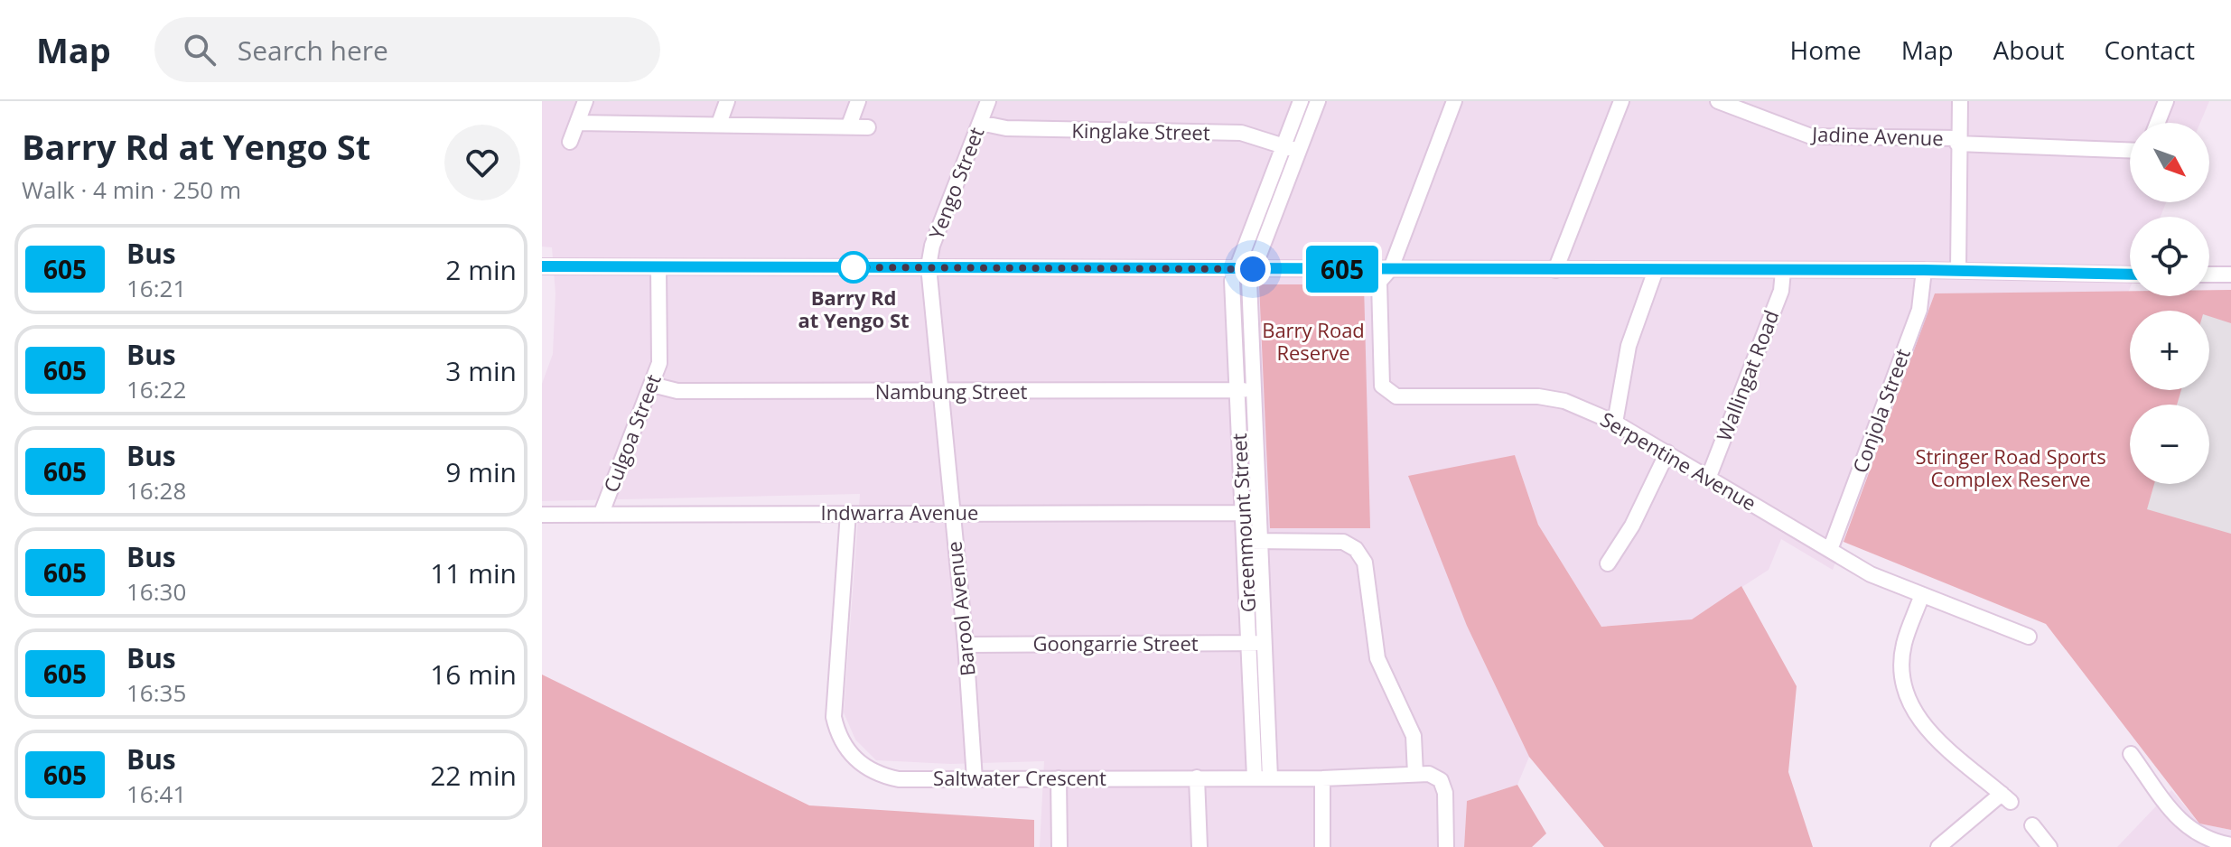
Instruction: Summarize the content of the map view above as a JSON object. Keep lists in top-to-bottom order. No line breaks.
{"streets":{"street":["Kinglake Street","Jadine Avenue","Yengo Street","Wallingat Road","Nambung Street","Conjola Street","Culgoa Street","Serpentine Avenue","Indwarra Avenue","Greenmount Street","Barool Avenue","Goongarrie Street","Saltwater Crescent"]},"crossings":[["Kinglake Street","Yengo Street"],["Yengo Street","Barool Avenue"],["Wallingat Road","Serpentine Avenue"],["Nambung Street","Culgoa Street"],["Nambung Street","Greenmount Street"],["Nambung Street","Barool Avenue"],["Conjola Street","Serpentine Avenue"],["Culgoa Street","Indwarra Avenue"],["Indwarra Avenue","Greenmount Street"],["Indwarra Avenue","Barool Avenue"],["Indwarra Avenue","Saltwater Crescent"],["Greenmount Street","Goongarrie Street"],["Greenmount Street","Saltwater Crescent"],["Barool Avenue","Goongarrie Street"],["Barool Avenue","Saltwater Crescent"]],"parks":["Barry Road Reserve","Stringer Road Sports Complex Reserve"],"places":["Barry Rd at Yengo St"],"lines":["bus line 605"],"north":"bottom right","page":{"header":"Map","search":"Search here","nav":["Home","Map","About","Contact"],"heading":["Barry Rd at Yengo St","Walk · 4 min · 250 m"],"on_map":"605","map_buttons":["+","−"],"list":[{"mark":"605","name":"Bus","note":"16:21","value":"2 min"},{"mark":"605","name":"Bus","note":"16:22","value":"3 min"},{"mark":"605","name":"Bus","note":"16:28","value":"9 min"},{"mark":"605","name":"Bus","note":"16:30","value":"11 min"},{"mark":"605","name":"Bus","note":"16:35","value":"16 min"},{"mark":"605","name":"Bus","note":"16:41","value":"22 min"}]}}
